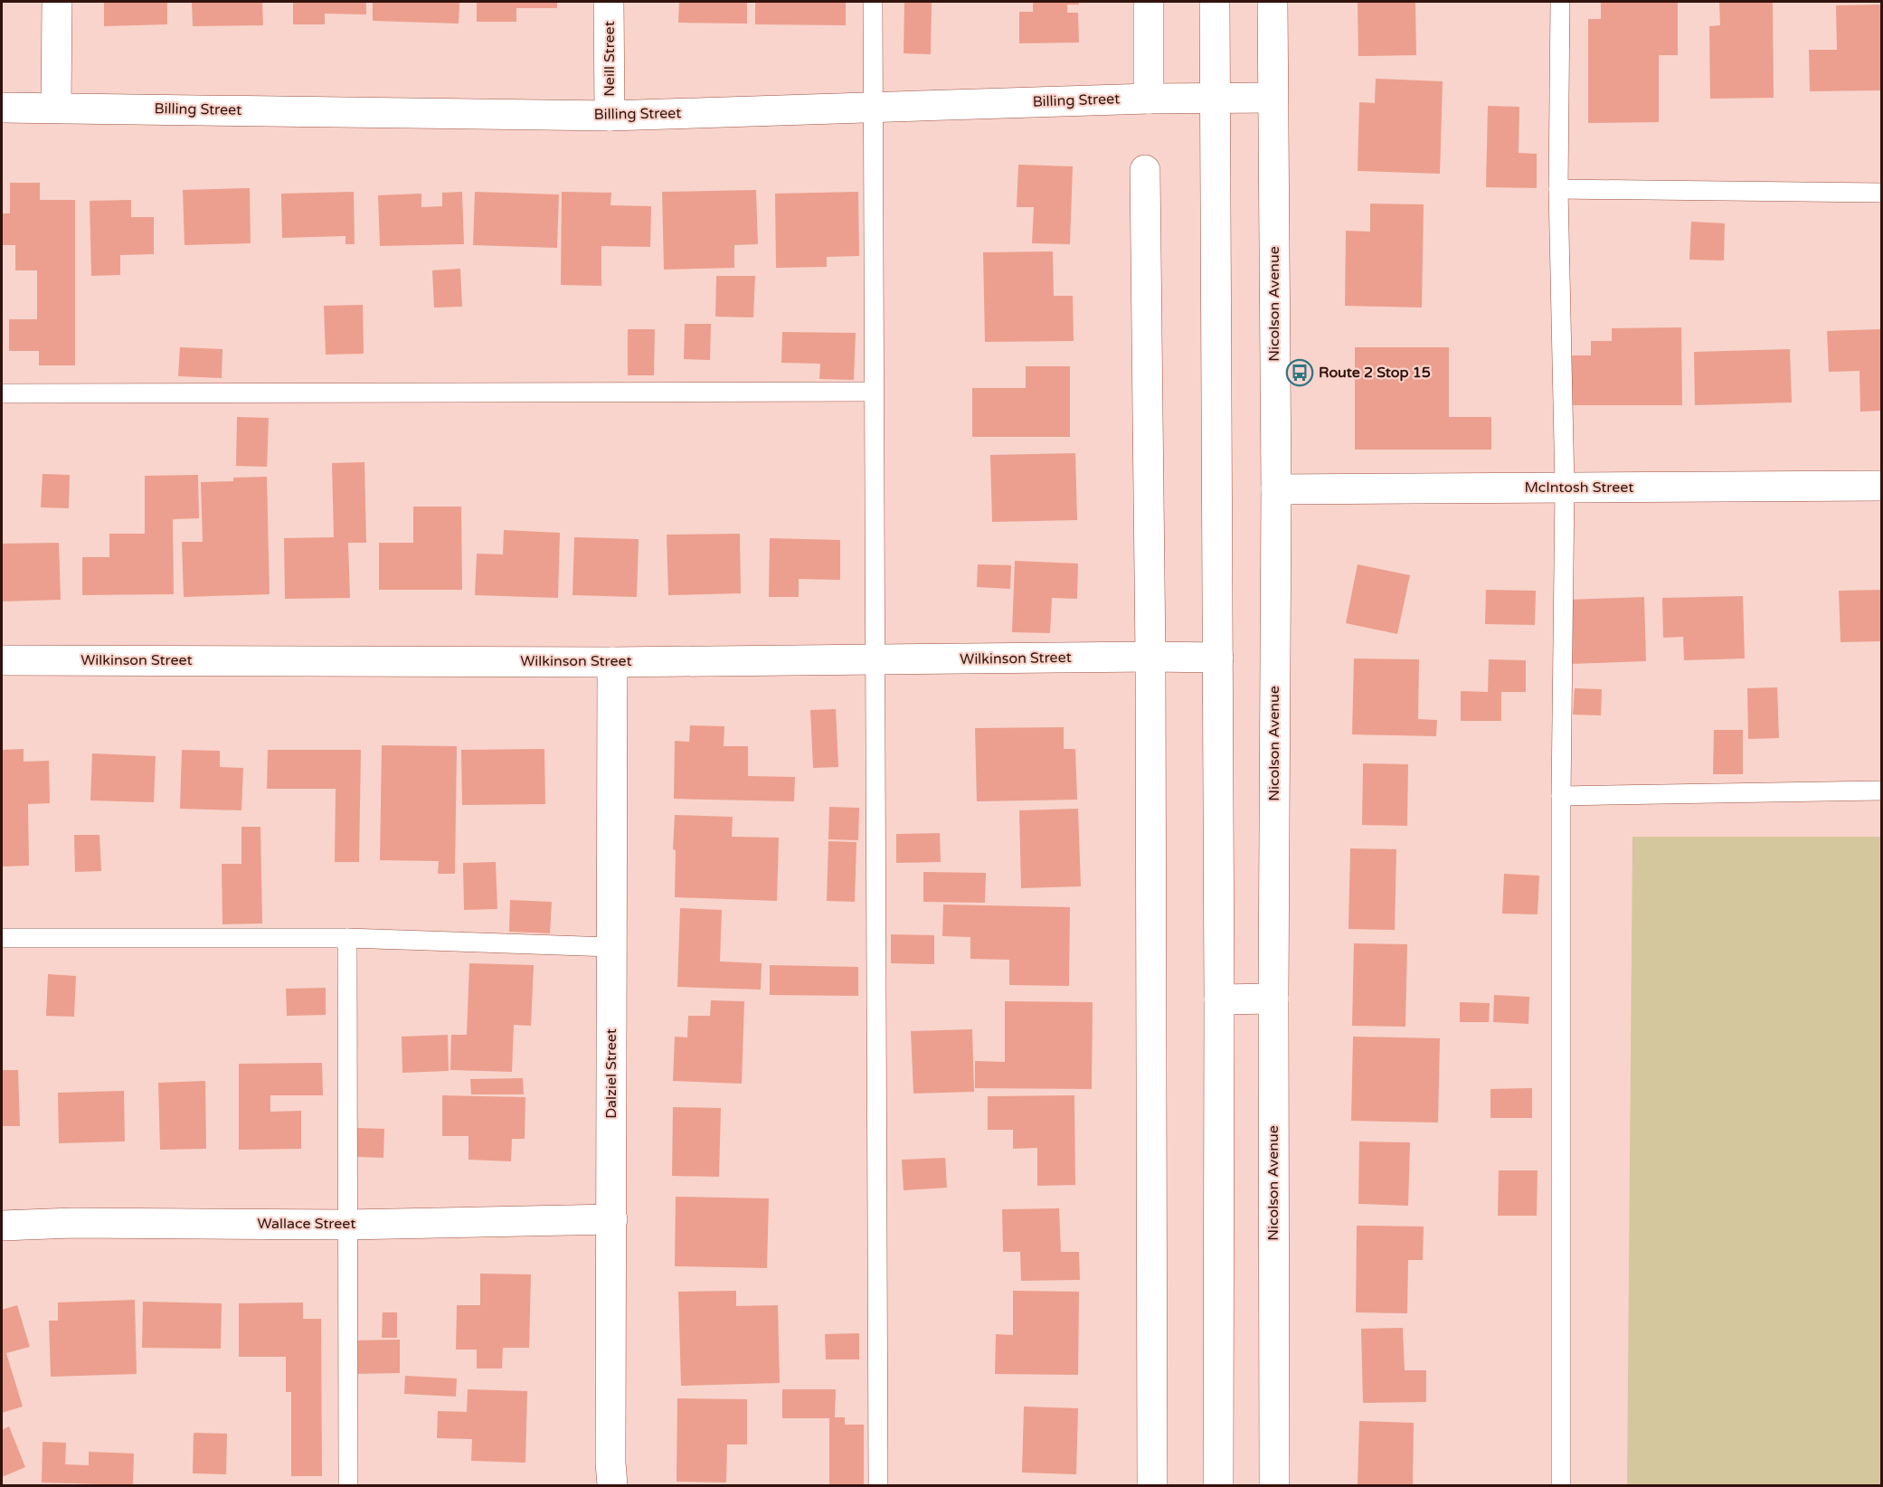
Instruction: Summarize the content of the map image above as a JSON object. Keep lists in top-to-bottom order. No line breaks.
{"streets":{"street":["Neill Street","Billing Street","Nicolson Avenue","McIntosh Street","Wilkinson Street","Dalziel Street","Wallace Street"]},"crossings":[["Neill Street","Billing Street"],["Billing Street","Nicolson Avenue"],["Nicolson Avenue","McIntosh Street"],["Wilkinson Street","Dalziel Street"],["Dalziel Street","Wallace Street"]],"places":{"bus stop":["Route 2 Stop 15"]}}
